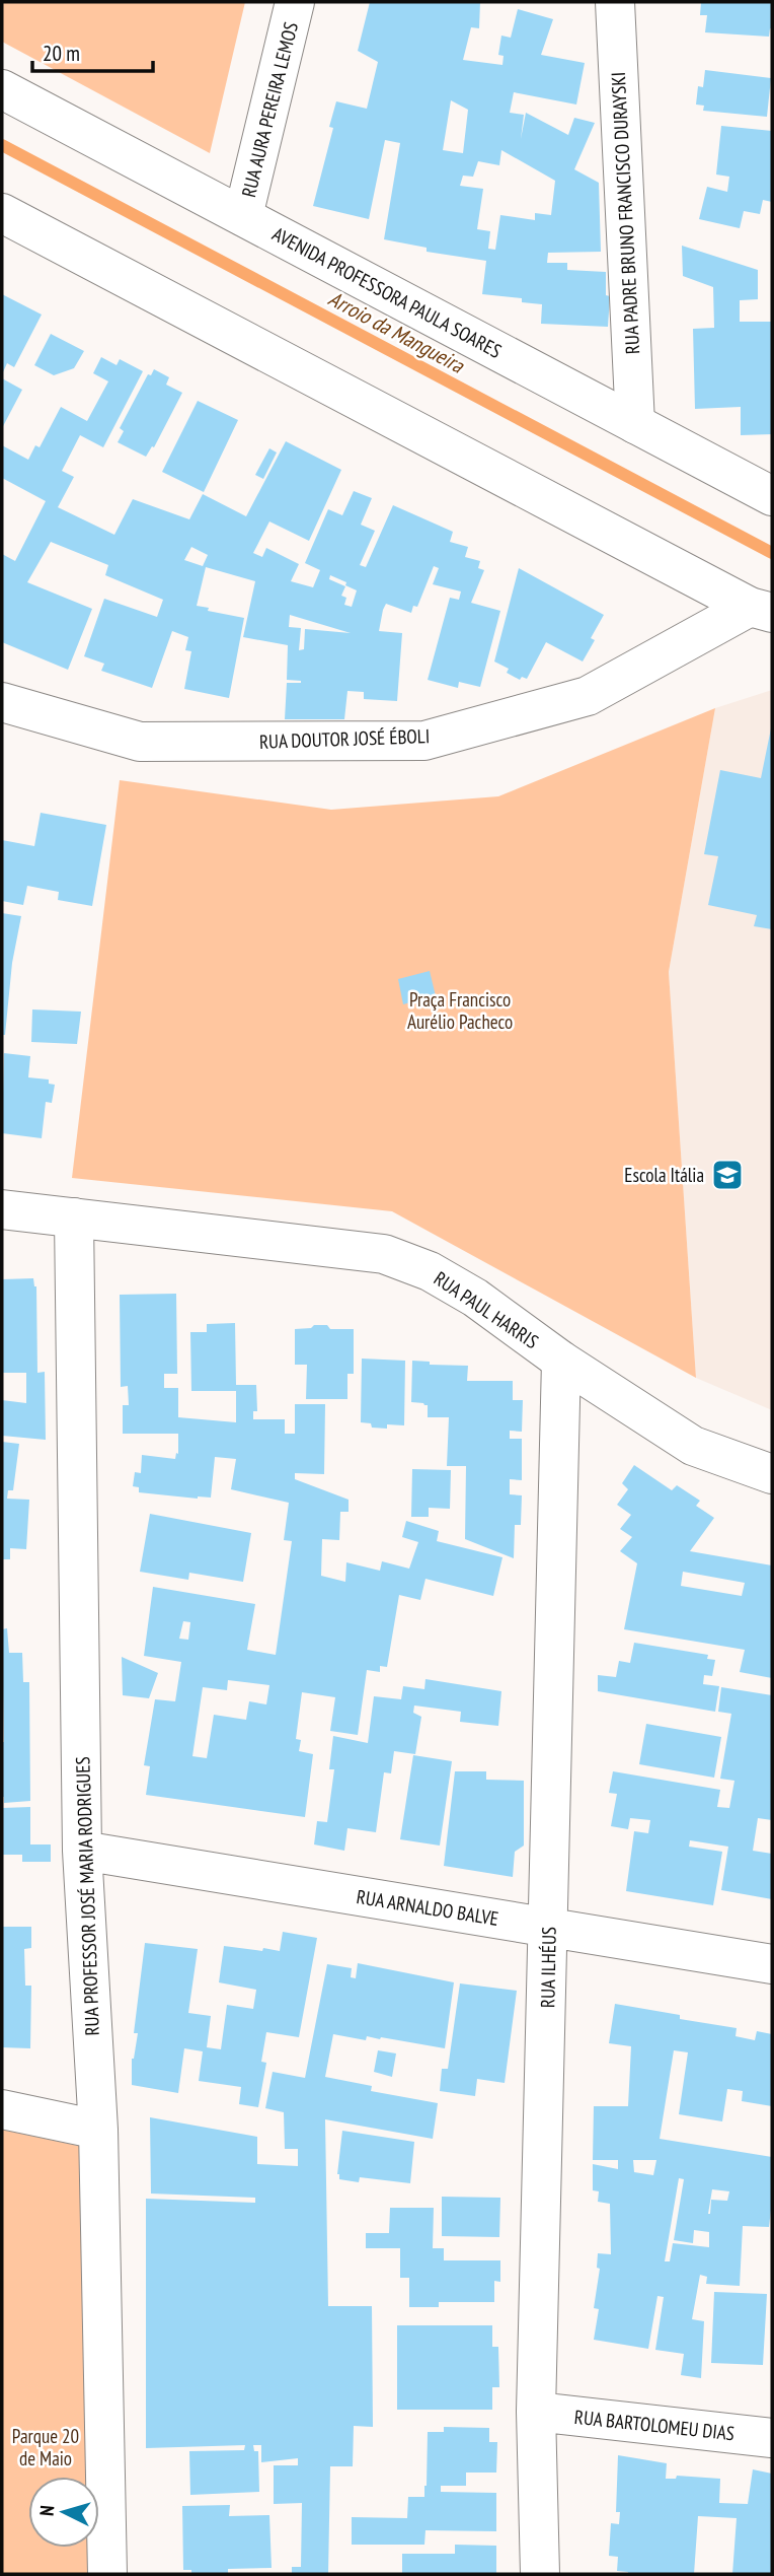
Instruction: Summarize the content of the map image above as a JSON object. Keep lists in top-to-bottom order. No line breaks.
{"streets":{"street":["RUA AURA PEREIRA LEMOS","RUA PADRE BRUNO FRANCISCO DURAYSKI","AVENIDA PROFESSORA PAULA SOARES","RUA DOUTOR JOSÉ ÉBOLI","RUA PAUL HARRIS","RUA PROFESSOR JOSÉ MARIA RODRIGUES","RUA ARNALDO BALVE","RUA ILHÉUS","RUA BARTOLOMEU DIAS"]},"crossings":[["RUA AURA PEREIRA LEMOS","AVENIDA PROFESSORA PAULA SOARES"],["RUA PADRE BRUNO FRANCISCO DURAYSKI","AVENIDA PROFESSORA PAULA SOARES"],["RUA PAUL HARRIS","RUA PROFESSOR JOSÉ MARIA RODRIGUES"],["RUA PAUL HARRIS","RUA ILHÉUS"],["RUA PROFESSOR JOSÉ MARIA RODRIGUES","RUA ARNALDO BALVE"],["RUA ARNALDO BALVE","RUA ILHÉUS"],["RUA ILHÉUS","RUA BARTOLOMEU DIAS"]],"water":["Arroio da Mangueira"],"parks":["Praça Francisco Aurélio Pacheco","Parque 20 de Maio"],"places":{"school or university":["Escola Itália"]},"scale_bar":"20 m","north":"left"}
